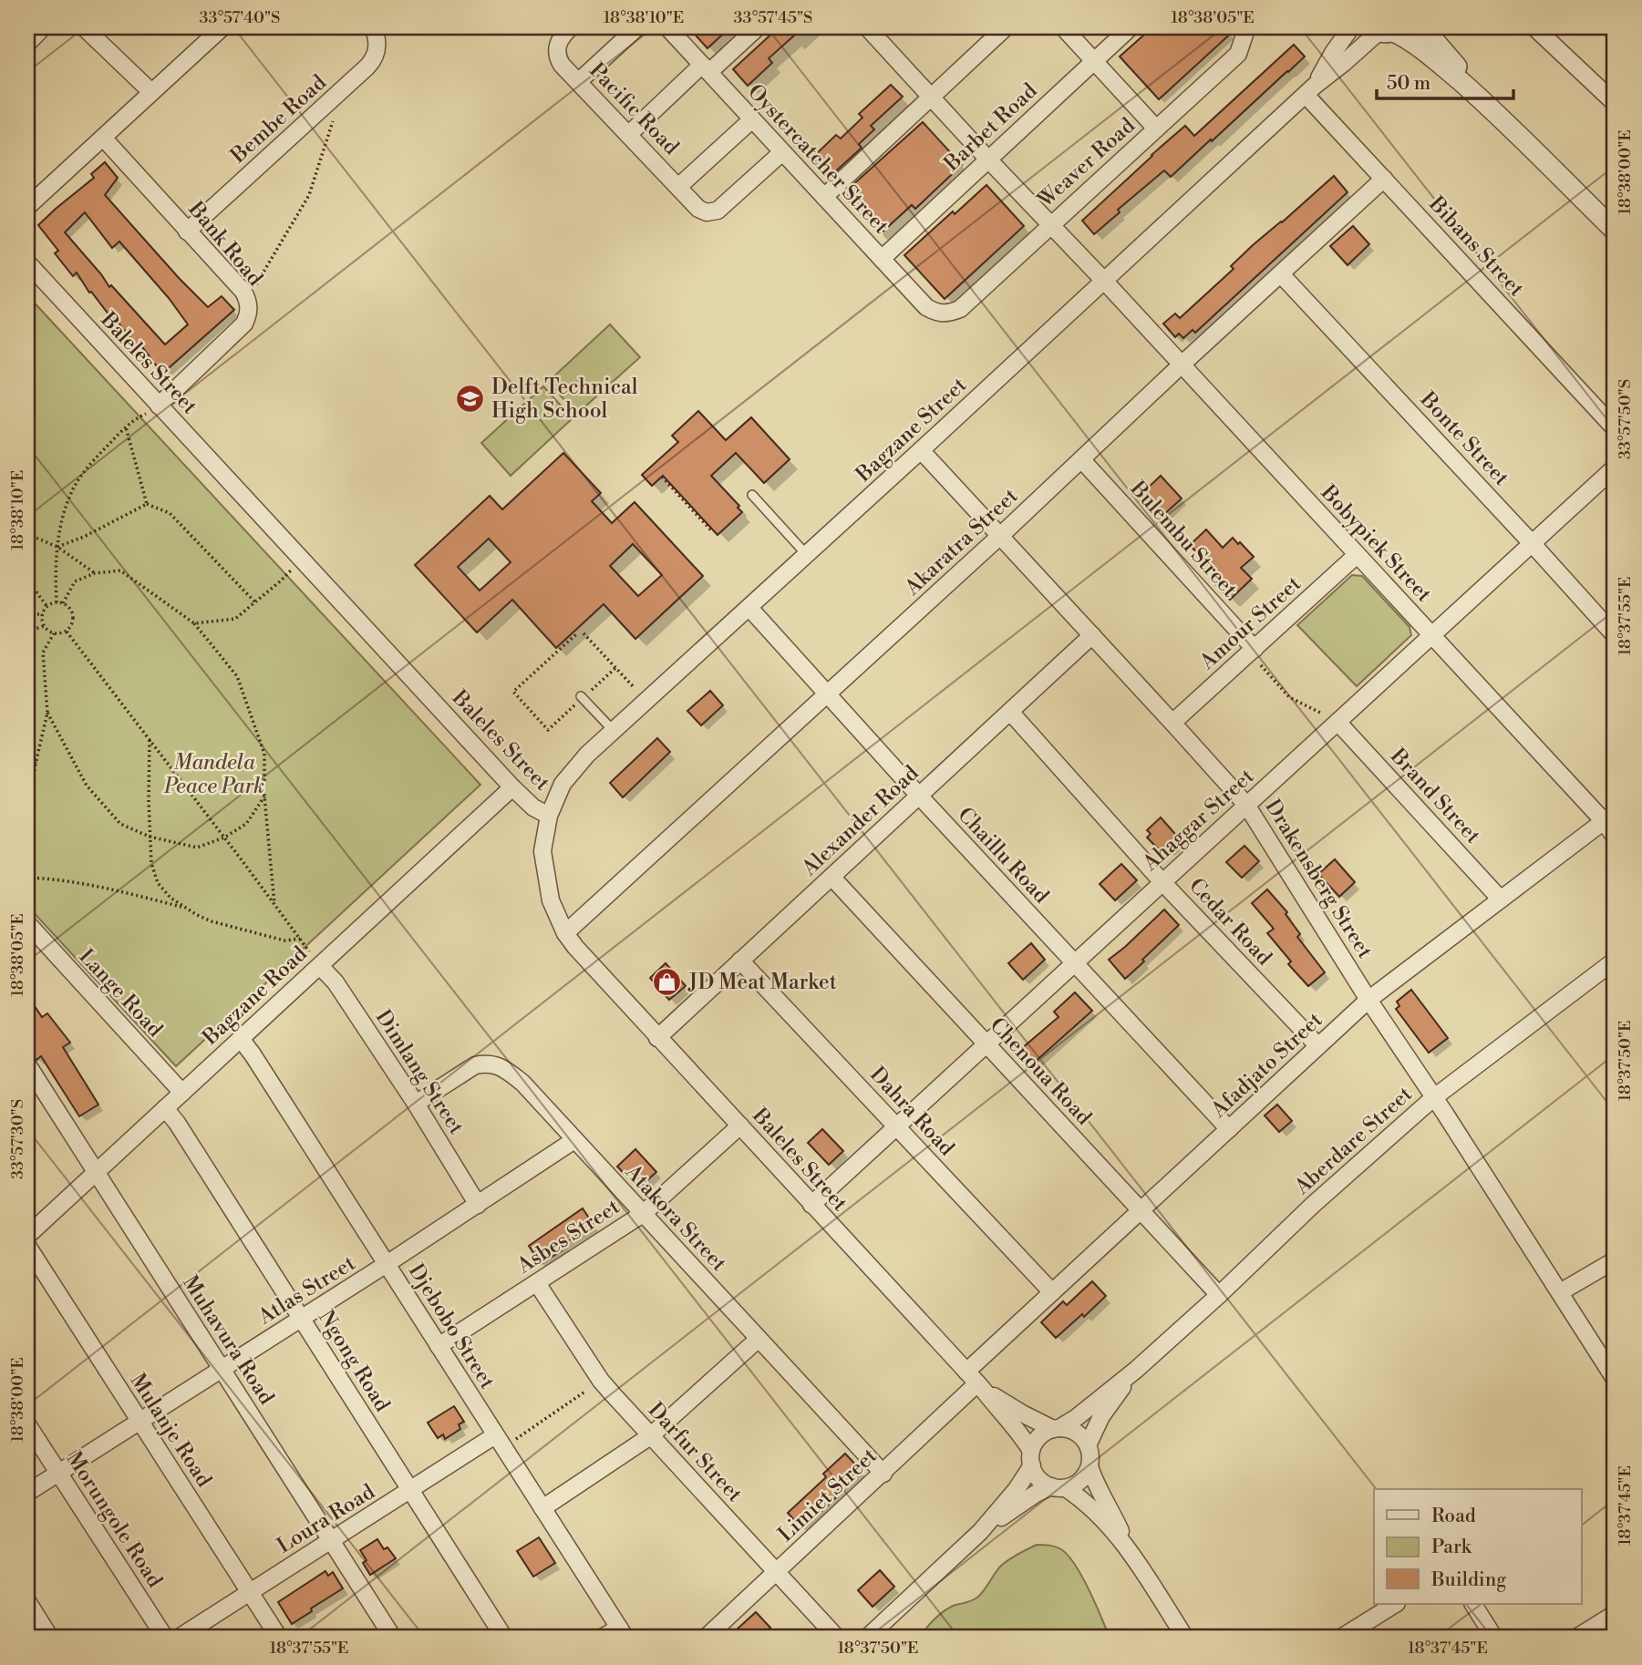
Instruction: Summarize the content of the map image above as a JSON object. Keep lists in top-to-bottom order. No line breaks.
{"streets":{"street":["Pacific Road","Bembe Road","Barbet Road","Oystercatcher Street","Weaver Road","Bank Road","Bibans Street","Baleles Street","Bagzane Street","Bonte Street","Bulembu Street","Akaratra Street","Bobypiek Street","Amour Street","Brand Street","Ahaggar Street","Alexander Road","Chaillu Road","Drakensberg Street","Cedar Road","Lange Road","Bagzane Road","Afadjato Street","Chenoua Road","Dimlang Street","Dahra Road","Aberdare Street","Atakora Street","Asbes Street","Atlas Street","Djebobo Street","Muhavura Road","Ngong Road","Mulanje Road","Darfur Street","Limiet Street","Loura Road","Morungole Road"]},"crossings":[["Pacific Road","Oystercatcher Street"],["Bembe Road","Bank Road"],["Barbet Road","Oystercatcher Street"],["Barbet Road","Bobypiek Street"],["Oystercatcher Street","Weaver Road"],["Weaver Road","Bobypiek Street"],["Bank Road","Baleles Street"],["Bibans Street","Bagzane Street"],["Bibans Street","Akaratra Street"],["Baleles Street","Bagzane Street"],["Baleles Street","Akaratra Street"],["Baleles Street","Ahaggar Street"],["Baleles Street","Alexander Road"],["Baleles Street","Bagzane Road"],["Baleles Street","Afadjato Street"],["Baleles Street","Aberdare Street"],["Baleles Street","Asbes Street"],["Baleles Street","Limiet Street"],["Bagzane Street","Bobypiek Street"],["Bagzane Street","Chaillu Road"],["Bagzane Street","Drakensberg Street"],["Bonte Street","Akaratra Street"],["Bonte Street","Ahaggar Street"],["Bulembu Street","Akaratra Street"],["Bulembu Street","Amour Street"],["Akaratra Street","Bobypiek Street"],["Akaratra Street","Chaillu Road"],["Akaratra Street","Drakensberg Street"],["Bobypiek Street","Amour Street"],["Bobypiek Street","Ahaggar Street"],["Bobypiek Street","Afadjato Street"],["Amour Street","Drakensberg Street"],["Brand Street","Ahaggar Street"],["Brand Street","Afadjato Street"],["Ahaggar Street","Chaillu Road"],["Ahaggar Street","Drakensberg Street"],["Ahaggar Street","Cedar Road"],["Ahaggar Street","Chenoua Road"],["Ahaggar Street","Dahra Road"],["Alexander Road","Chaillu Road"],["Alexander Road","Drakensberg Street"],["Alexander Road","Cedar Road"],["Alexander Road","Chenoua Road"],["Alexander Road","Dahra Road"],["Chaillu Road","Afadjato Street"],["Drakensberg Street","Afadjato Street"],["Drakensberg Street","Aberdare Street"],["Cedar Road","Afadjato Street"],["Lange Road","Bagzane Road"],["Bagzane Road","Dimlang Street"],["Bagzane Road","Djebobo Street"],["Bagzane Road","Muhavura Road"],["Bagzane Road","Ngong Road"],["Bagzane Road","Mulanje Road"],["Afadjato Street","Chenoua Road"],["Afadjato Street","Dahra Road"],["Afadjato Street","Limiet Street"],["Chenoua Road","Aberdare Street"],["Dimlang Street","Atakora Street"],["Dimlang Street","Atlas Street"],["Atakora Street","Asbes Street"],["Atakora Street","Atlas Street"],["Atakora Street","Limiet Street"],["Asbes Street","Djebobo Street"],["Asbes Street","Darfur Street"],["Atlas Street","Djebobo Street"],["Atlas Street","Muhavura Road"],["Atlas Street","Ngong Road"],["Atlas Street","Mulanje Road"],["Atlas Street","Morungole Road"],["Djebobo Street","Loura Road"],["Muhavura Road","Loura Road"],["Ngong Road","Loura Road"],["Mulanje Road","Loura Road"],["Darfur Street","Limiet Street"]],"parks":["Mandela Peace Park"],"places":{"school or university":["Delft Technical High School"],"shop":["JD Meat Market"]},"legend":["Road","Park","Building"],"scale_bar":"50 m","coordinates":["33°57'40\"S","18°38'10\"E","33°57'45\"S","18°38'05\"E","18°38'00\"E","33°57'50\"S","18°37'55\"E","18°37'50\"E","33°57'30\"S","18°37'45\"E"]}
